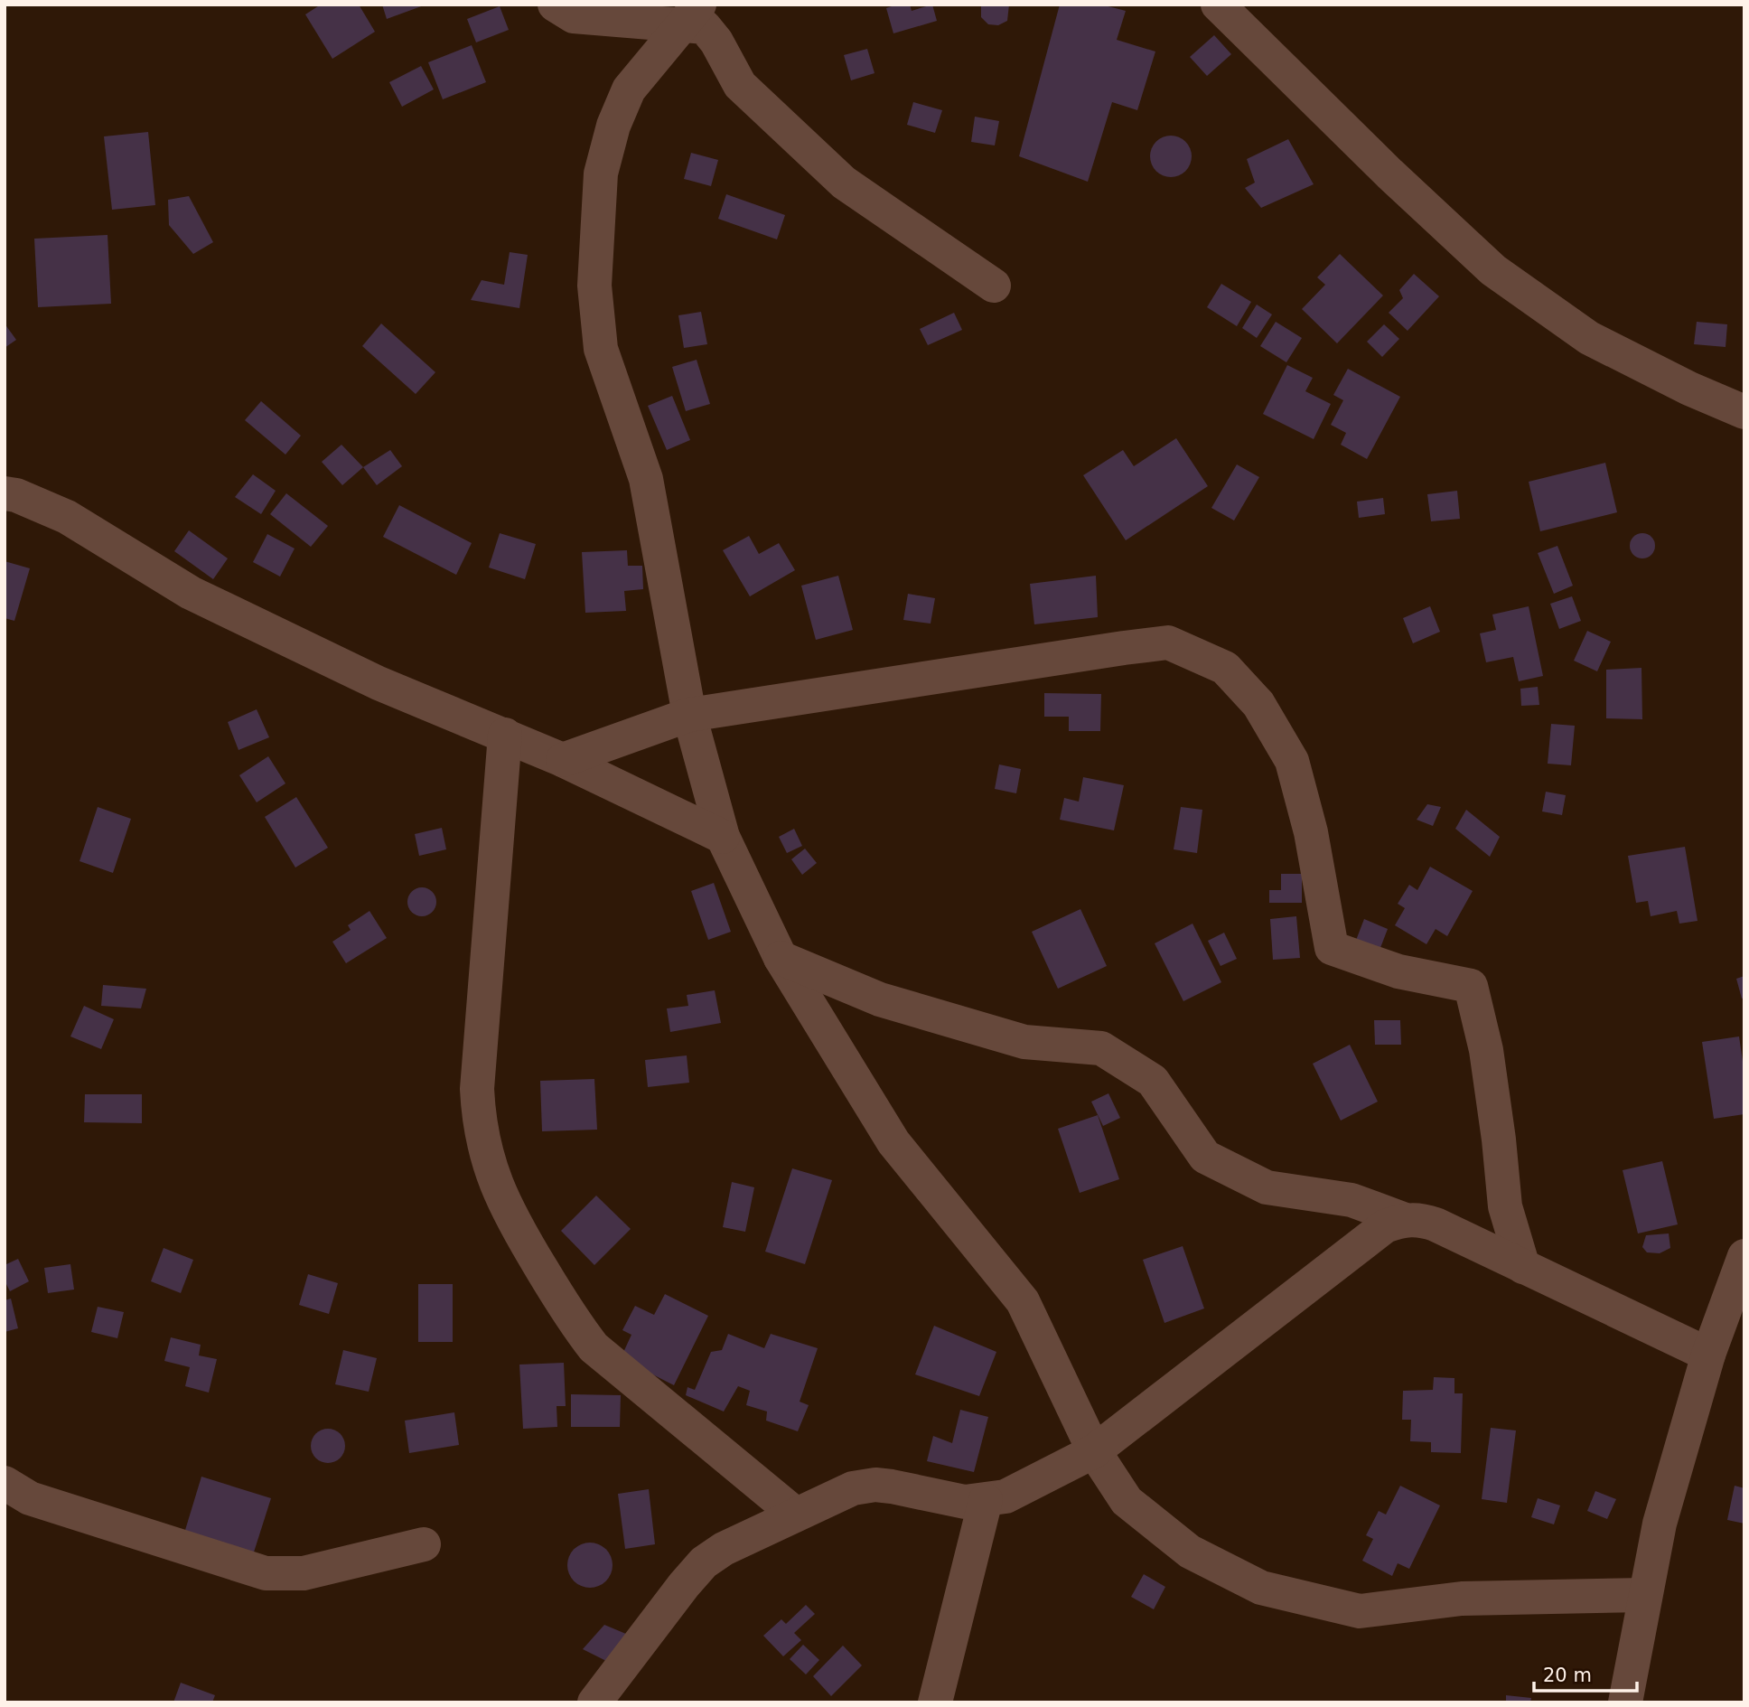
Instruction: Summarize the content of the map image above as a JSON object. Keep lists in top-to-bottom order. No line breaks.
{"scale_bar":"20 m"}
